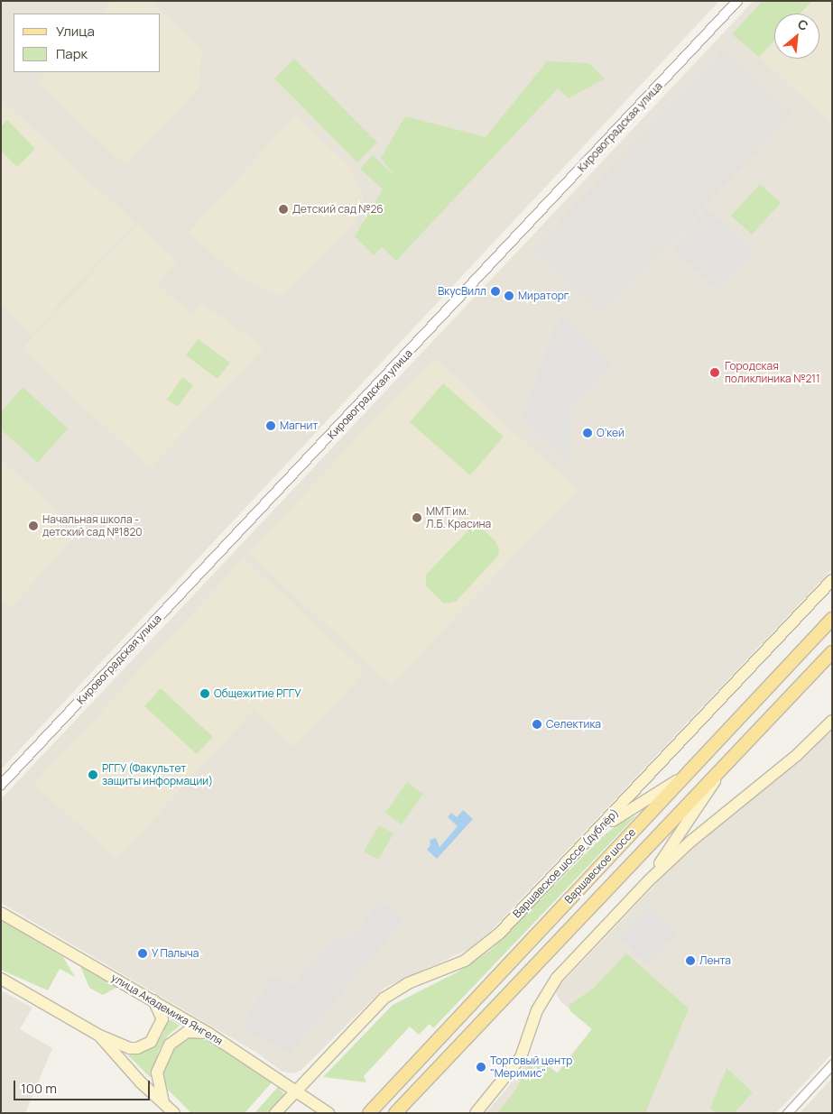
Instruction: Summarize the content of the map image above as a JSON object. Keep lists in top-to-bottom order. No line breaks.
{"streets":{"main road":["Варшавское шоссе (дублёр)","Варшавское шоссе","улица Академика Янгеля"],"street":["Кировоградская улица"]},"crossings":[["Варшавское шоссе (дублёр)","улица Академика Янгеля"]],"places":["Детский сад №26","ВкусВилл","Мираторг","Городская поликлиника №211","Магнит","О’кей","ММТ им. Л.Б. Красина","Начальная школа - детский сад №1820","Общежитие РГГУ","Селектика","РГГУ (Факультет защиты информации)","У Палыча","Лента","Торговый центр \"Меримис\""],"legend":["Улица","Парк"],"scale_bar":"100 m","north":"top right"}
